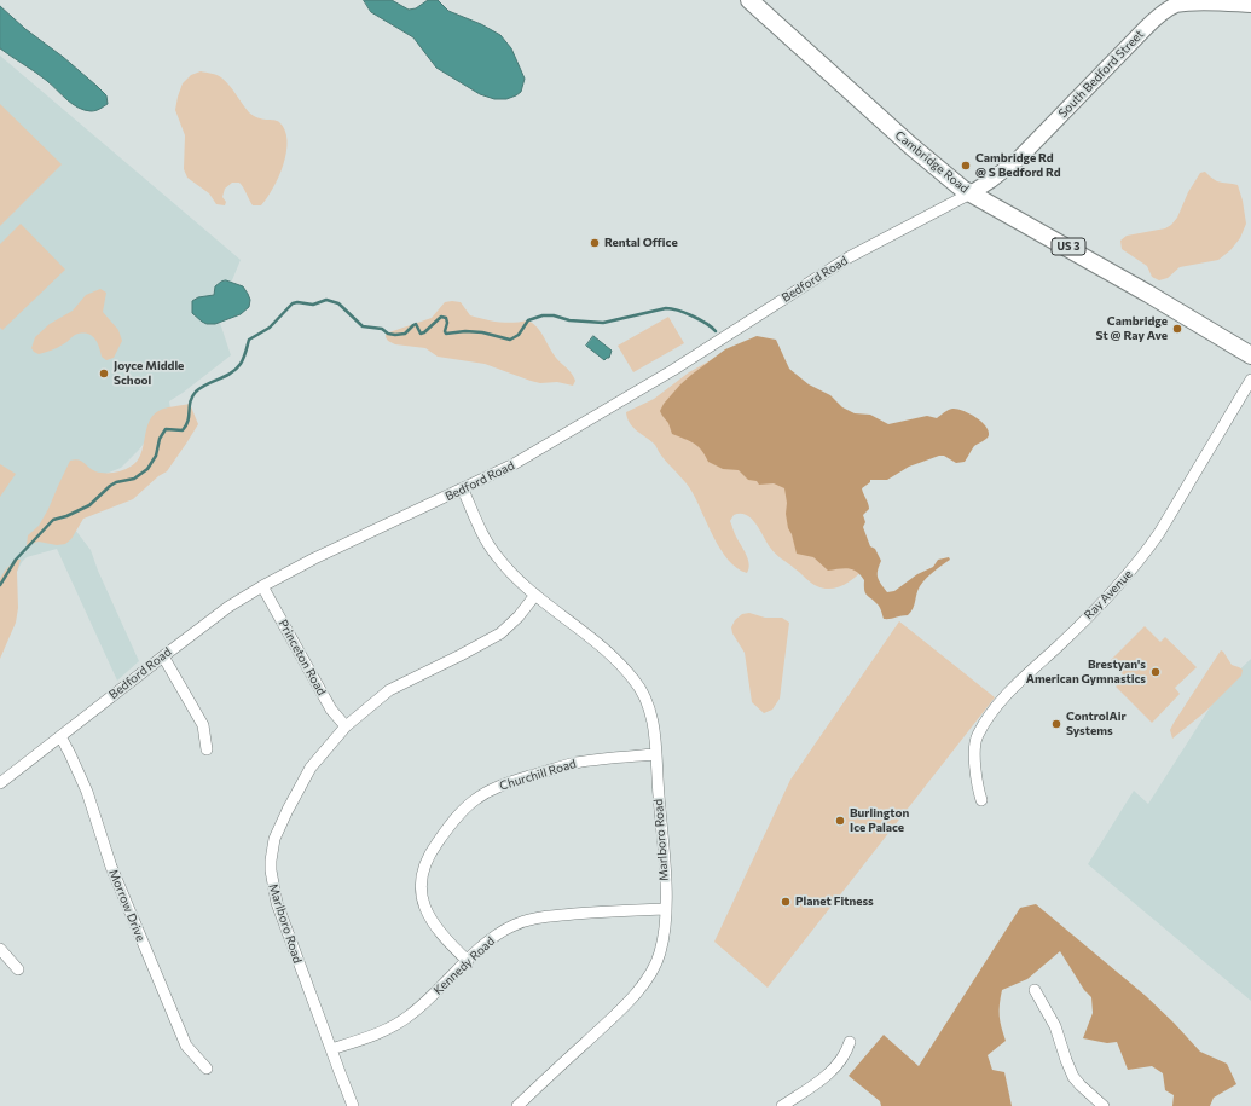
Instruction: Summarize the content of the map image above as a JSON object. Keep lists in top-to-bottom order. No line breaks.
{"streets":{"highway":["Cambridge Road","US 3"],"main road":["South Bedford Street"],"street":["Bedford Road","Ray Avenue","Princeton Road","Churchill Road","Marlboro Road","Morrow Drive","Kennedy Road"]},"crossings":[["South Bedford Street","Cambridge Road"],["South Bedford Street","Bedford Road"],["Cambridge Road","Bedford Road"],["Bedford Road","Princeton Road"],["Bedford Road","Marlboro Road"],["Bedford Road","Morrow Drive"],["Princeton Road","Marlboro Road"],["Churchill Road","Marlboro Road"],["Churchill Road","Kennedy Road"],["Marlboro Road","Kennedy Road"]],"places":["Cambridge Rd @ S Bedford Rd","Rental Office","Cambridge St @ Ray Ave","Joyce Middle School","Brestyan's American Gymnastics","ControlAir Systems","Burlington Ice Palace","Planet Fitness"]}
